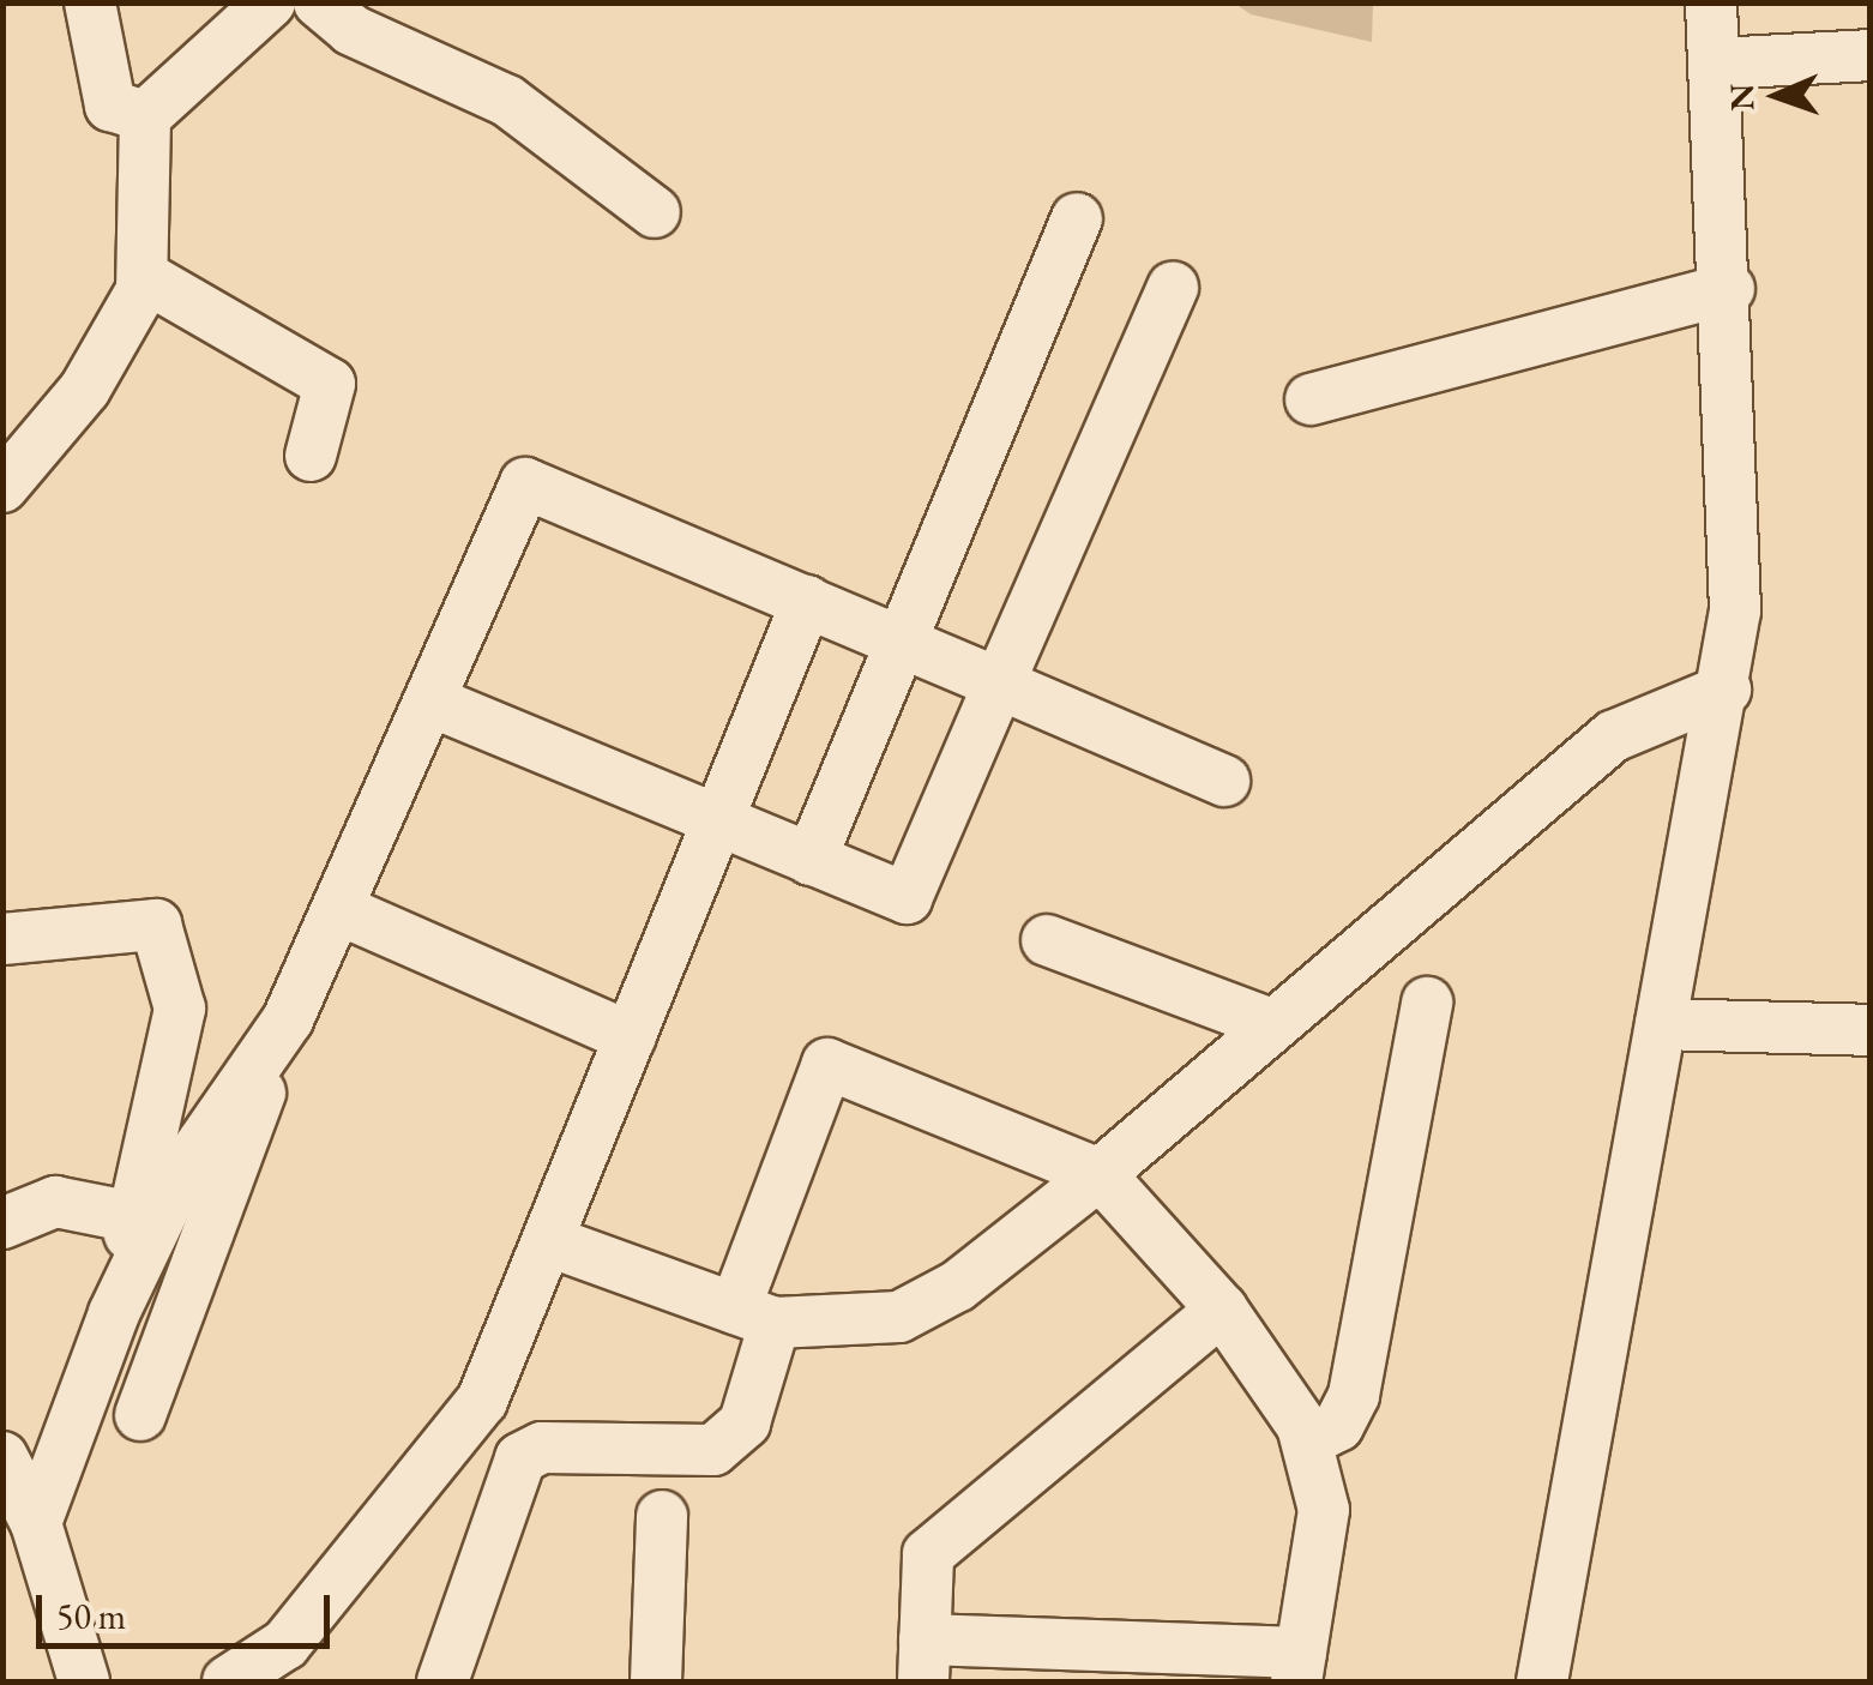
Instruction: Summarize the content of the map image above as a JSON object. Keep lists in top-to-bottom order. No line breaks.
{"scale_bar":"50 m","north":"left"}
